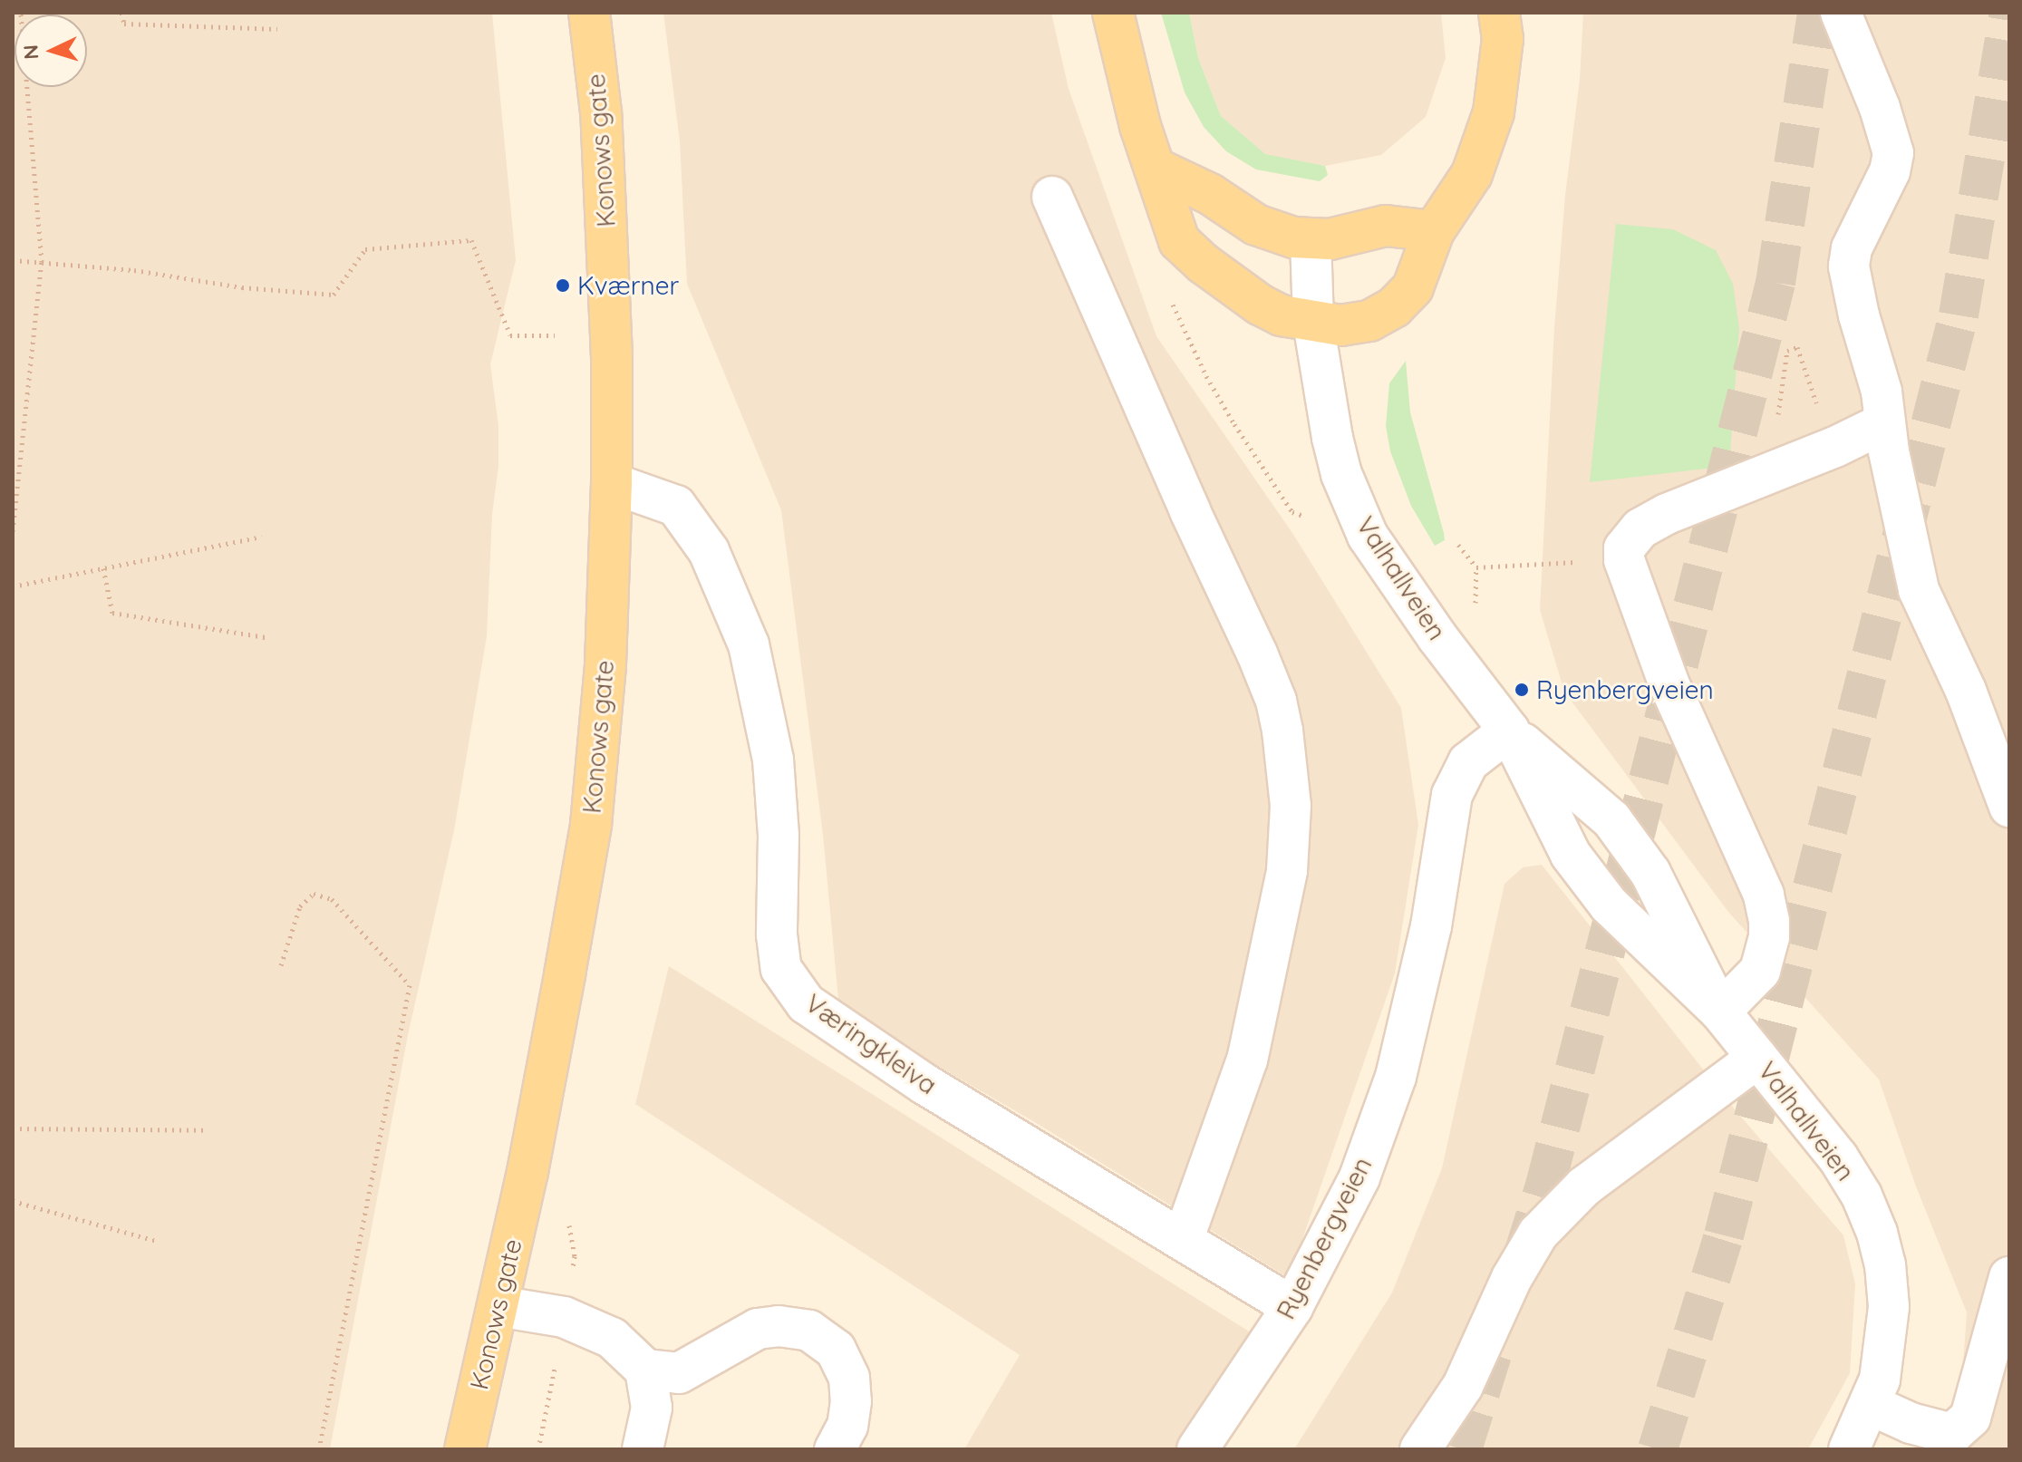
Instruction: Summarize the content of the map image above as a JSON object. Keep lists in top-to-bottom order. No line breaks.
{"streets":{"main road":["Konows gate"],"street":["Valhallveien","Væringkleiva","Ryenbergveien"]},"crossings":[["Konows gate","Væringkleiva"],["Valhallveien","Ryenbergveien"],["Væringkleiva","Ryenbergveien"]],"places":["Kværner","Ryenbergveien"],"north":"left"}
